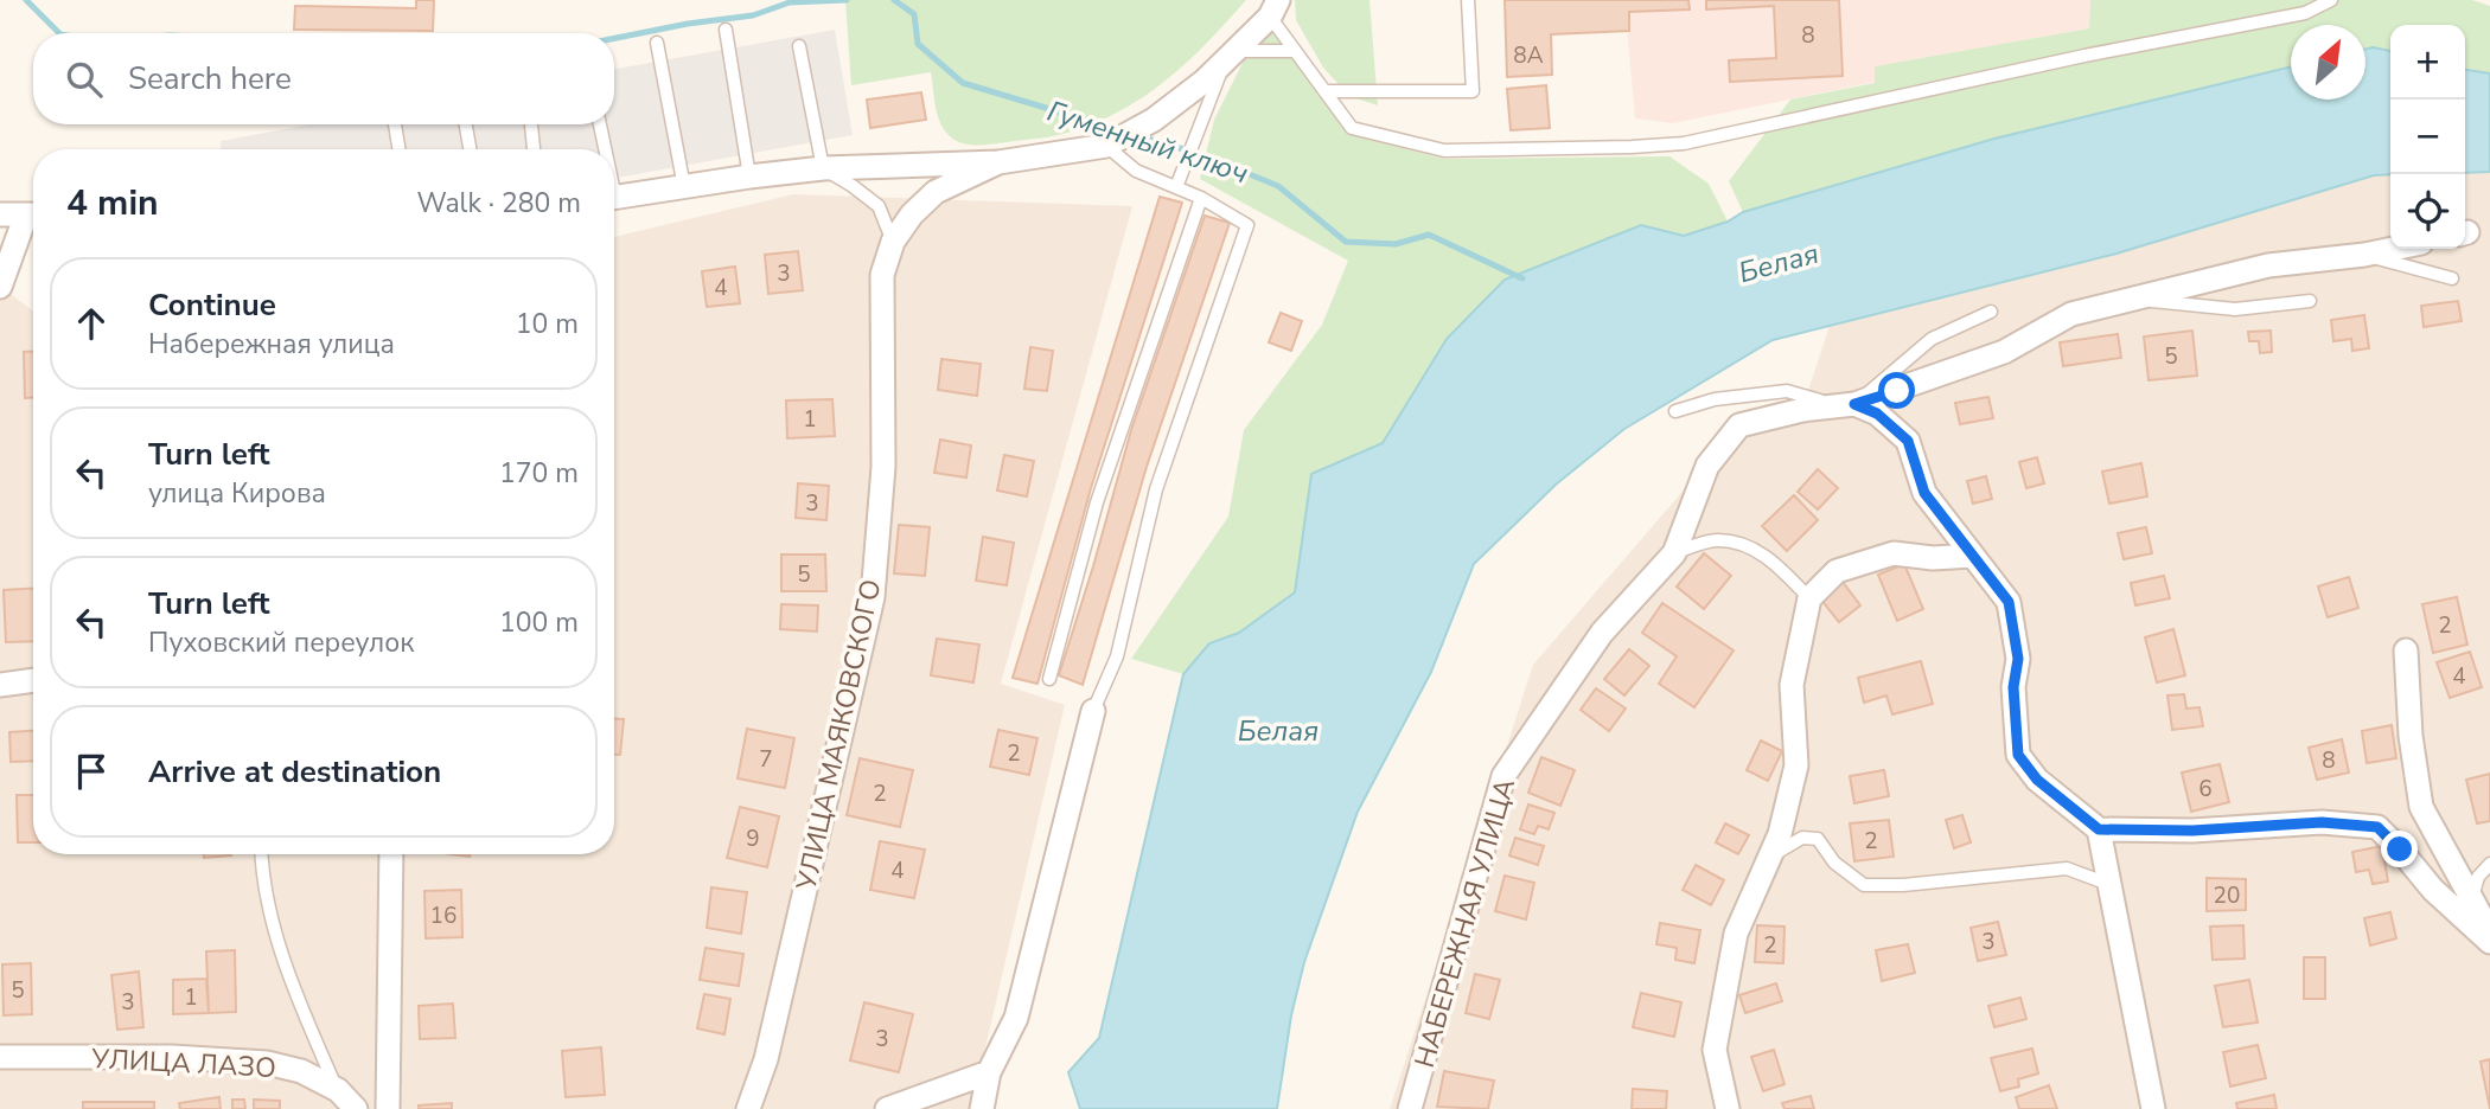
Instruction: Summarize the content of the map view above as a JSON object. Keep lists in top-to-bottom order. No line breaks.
{"streets":{"street":["УЛИЦА МАЯКОВСКОГО","НАБЕРЕЖНАЯ УЛИЦА","УЛИЦА ЛАЗО"]},"water":["Гуменный ключ","Белая"],"house_numbers":["8","8А","3","4","5","1","3","5","2","4","2","7","8","6","2","9","2","4","20","16","3","2","5","1","3","3"],"north":"top right","page":{"map_buttons":["+","−"],"search":"Search here","heading":["4 min","Walk · 280 m"],"list":[["Continue","Набережная улица","10 m"],["Turn left","улица Кирова","170 m"],["Turn left","Пуховский переулок","100 m"],"Arrive at destination"]}}
